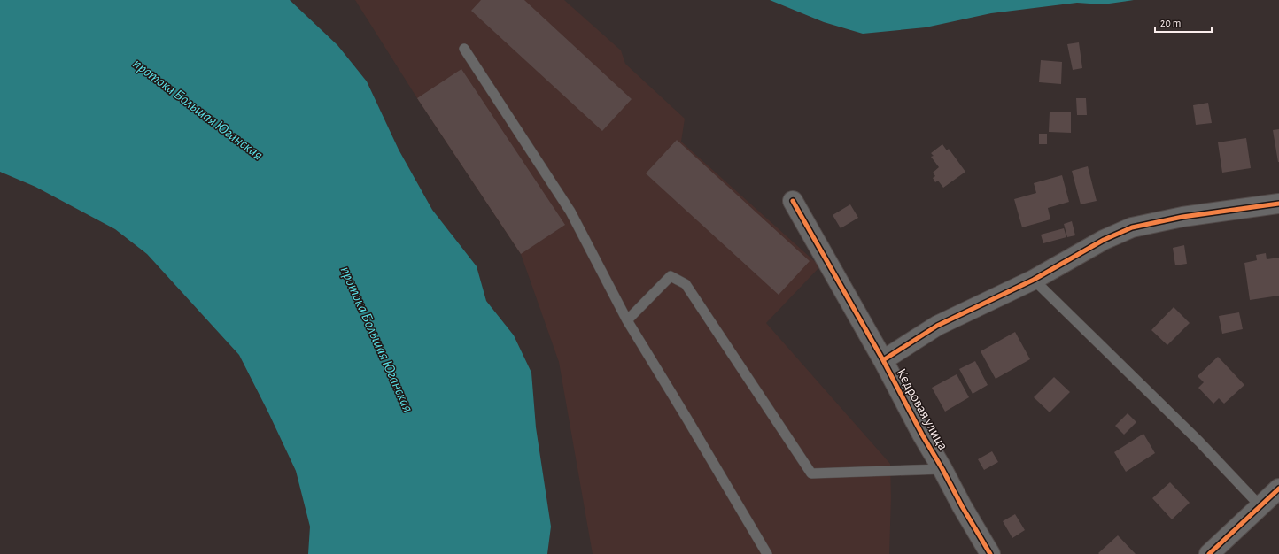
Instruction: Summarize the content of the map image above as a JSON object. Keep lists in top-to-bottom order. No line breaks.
{"streets":{"street":["Кедровая улица"]},"water":["протока Большая Юганская"],"scale_bar":"20 m"}
